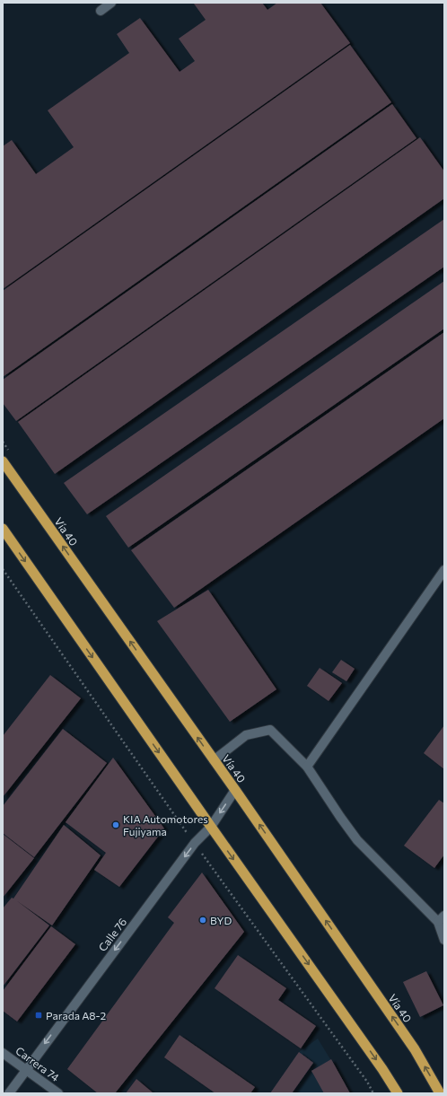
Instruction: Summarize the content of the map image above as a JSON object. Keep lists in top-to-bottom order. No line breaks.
{"streets":{"highway":["Vía 40"],"street":["Calle 76","Carrera 74"]},"crossings":[["Vía 40","Calle 76"],["Calle 76","Carrera 74"]],"one_way":["Calle 76"],"places":{"other":["KIA Automotores Fujiyama","BYD"],"transit":["Parada A8-2"]}}
